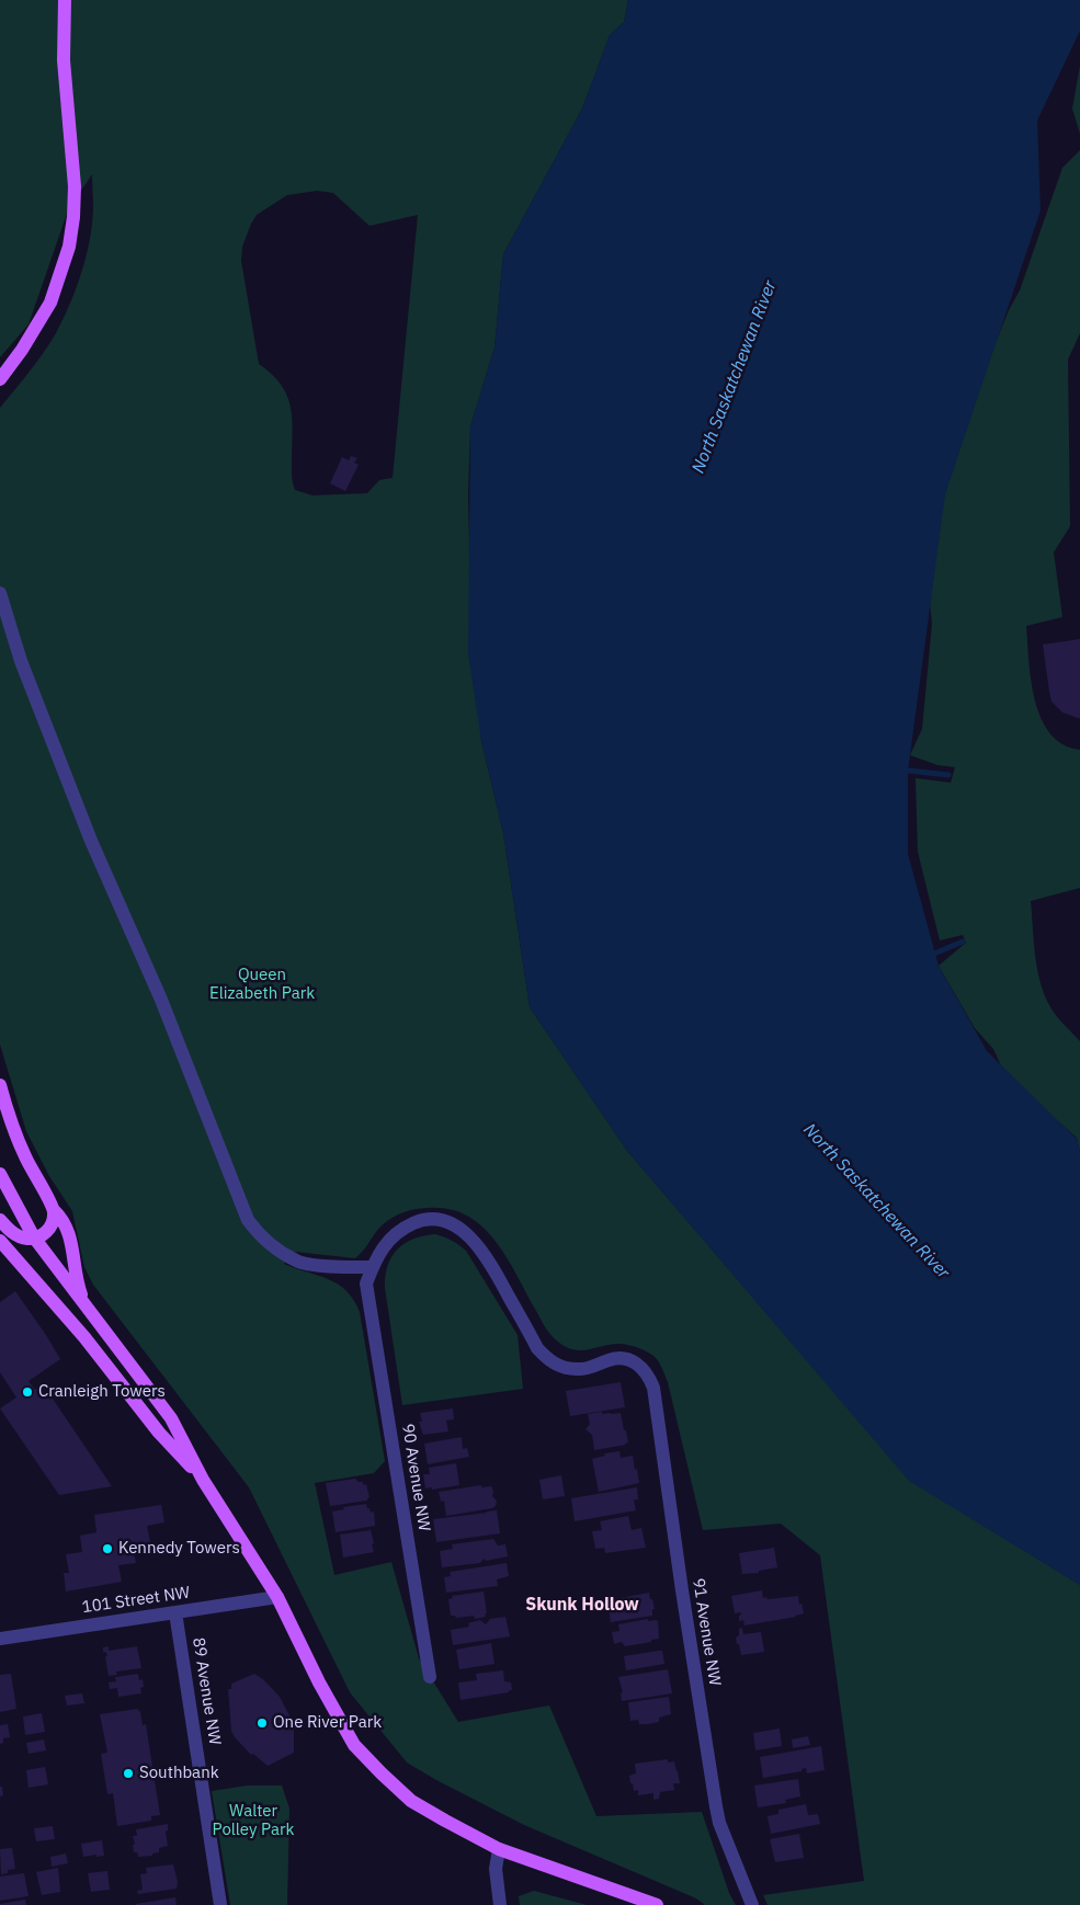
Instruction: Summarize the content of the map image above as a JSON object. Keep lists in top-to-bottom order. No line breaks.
{"streets":{"street":["90 Avenue NW","101 Street NW","91 Avenue NW","89 Avenue NW"]},"crossings":[["90 Avenue NW","91 Avenue NW"],["101 Street NW","89 Avenue NW"]],"districts":["Skunk Hollow"],"water":["North Saskatchewan River"],"parks":["Queen Elizabeth Park","Walter Polley Park"],"places":["Cranleigh Towers","Kennedy Towers","One River Park","Southbank"]}
